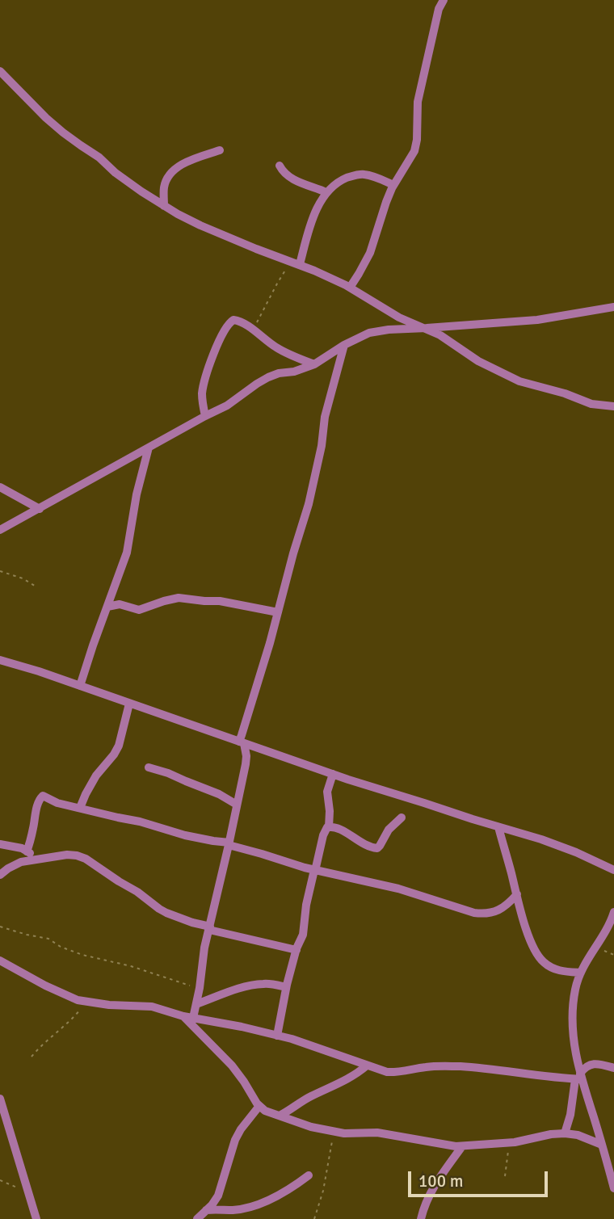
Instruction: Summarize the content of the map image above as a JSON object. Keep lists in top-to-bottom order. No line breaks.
{"scale_bar":"100 m"}
